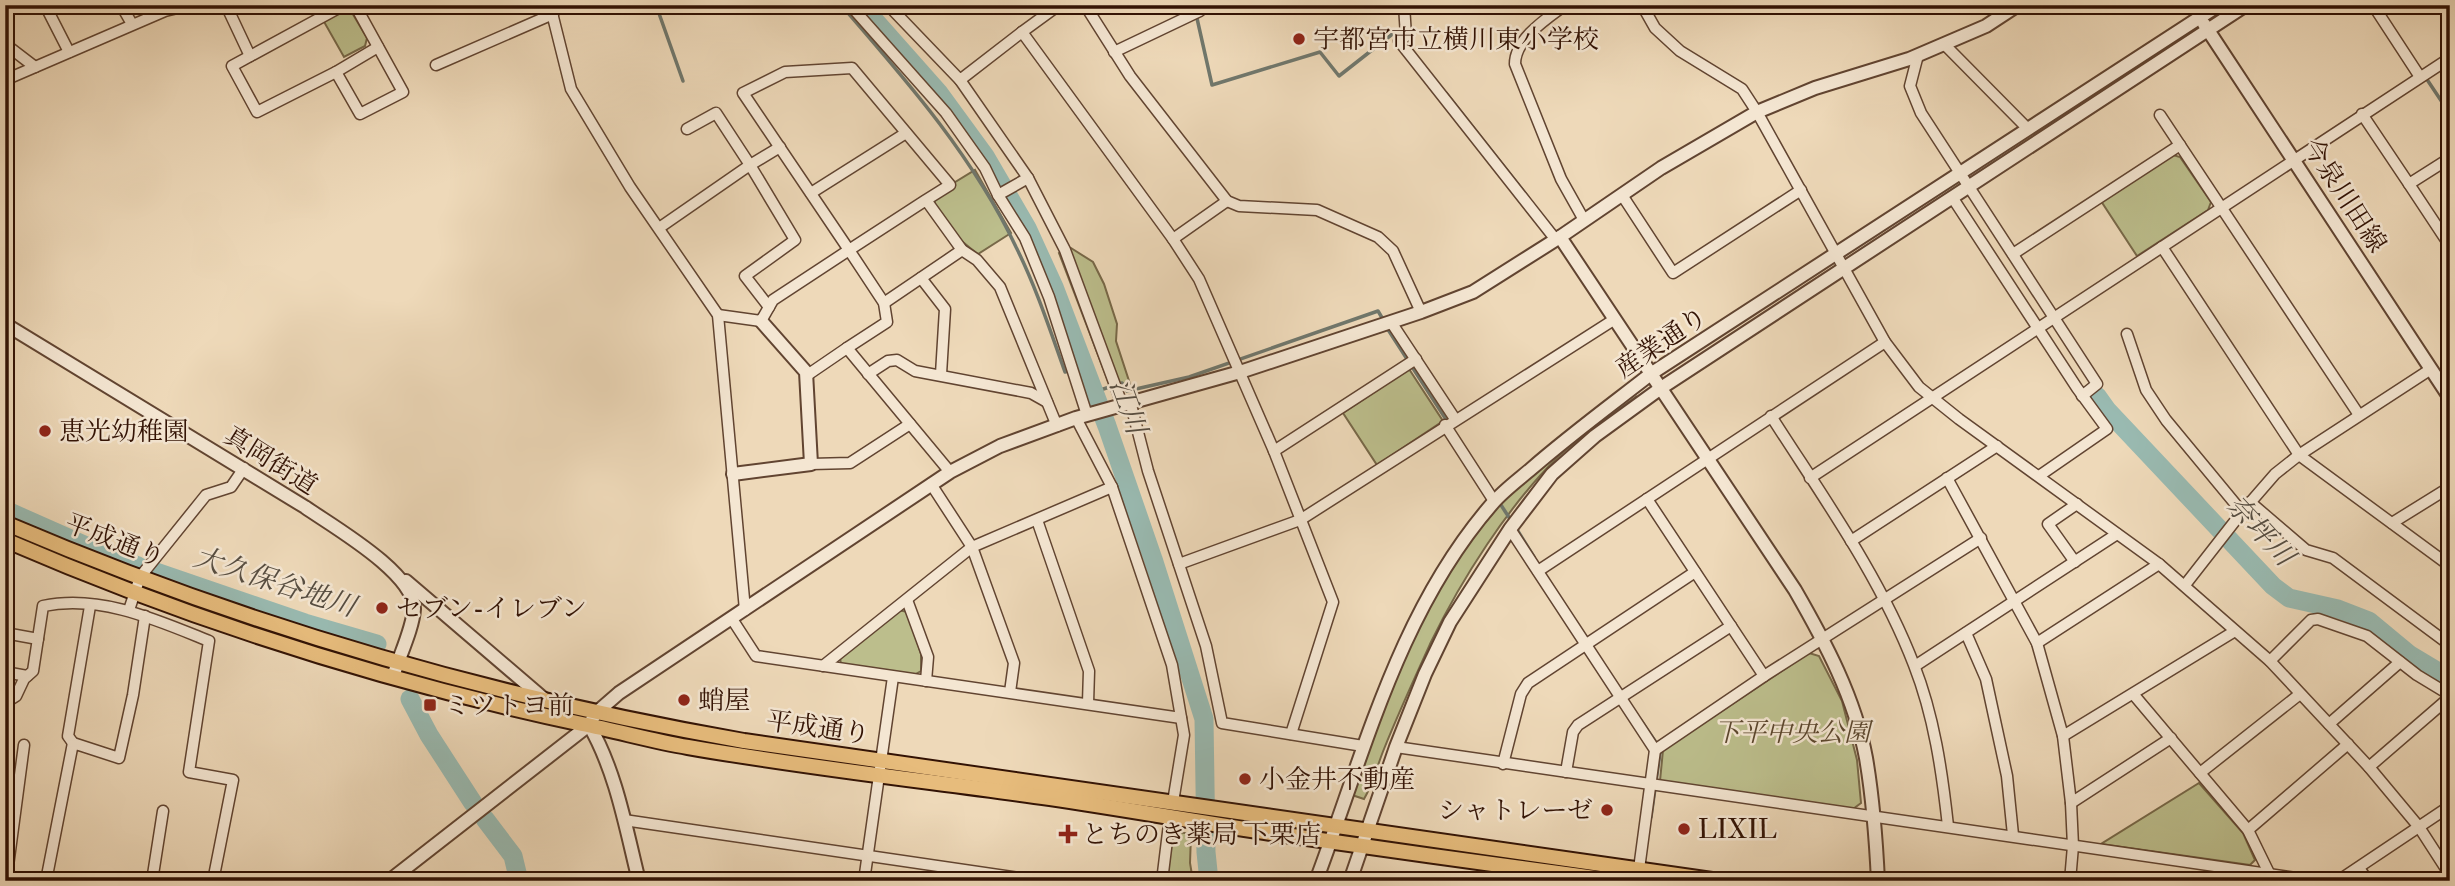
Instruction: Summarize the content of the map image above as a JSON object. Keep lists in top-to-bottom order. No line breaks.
{"streets":{"main road":["平成通り"],"street":["今泉川田線","産業通り","真岡街道"]},"crossings":[["今泉川田線","産業通り"],["真岡街道","平成通り"]],"water":["江川","奈坪川","大久保谷地川"],"parks":["下平中央公園"],"places":{"other":["宇都宮市立横川東小学校","恵光幼稚園","セブン-イレブン","蛸屋","小金井不動産","シャトレーゼ","LIXIL"],"transit":["ミツトヨ前"],"health":["とちのき薬局 下栗店"]}}
